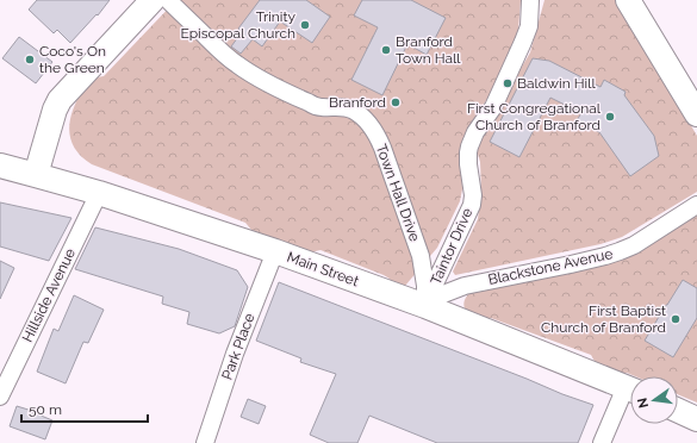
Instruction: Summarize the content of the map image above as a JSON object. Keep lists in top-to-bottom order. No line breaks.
{"streets":{"street":["Town Hall Drive","Taintor Drive","Blackstone Avenue","Main Street","Hillside Avenue","Park Place"]},"crossings":[["Town Hall Drive","Taintor Drive"],["Town Hall Drive","Blackstone Avenue"],["Town Hall Drive","Main Street"],["Taintor Drive","Blackstone Avenue"],["Taintor Drive","Main Street"],["Blackstone Avenue","Main Street"],["Main Street","Hillside Avenue"],["Main Street","Park Place"]],"places":["Trinity Episcopal Church","Branford Town Hall","Coco's On the Green","Baldwin Hill","Branford","First Congregational Church of Branford","First Baptist Church of Branford"],"scale_bar":"50 m","north":"left"}
